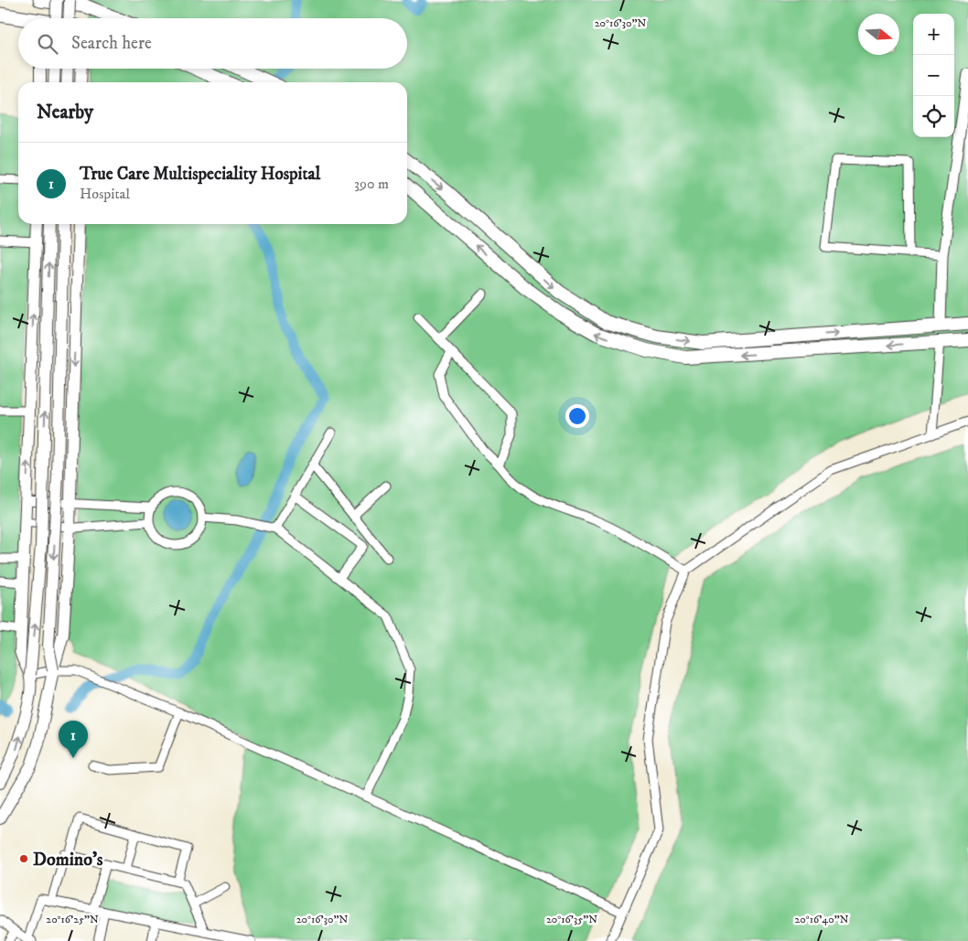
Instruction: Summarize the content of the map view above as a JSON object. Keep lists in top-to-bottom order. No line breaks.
{"places":["Domino's"],"north":"right","page":{"map_buttons":["+","−"],"search":"Search here","heading":"Nearby","list":[{"mark":"1","name":"True Care Multispeciality Hospital","note":"Hospital","value":"390 m"}],"pins":"1"},"coordinates":["20°16'30\"N","20°16'25\"N","20°16'35\"N","20°16'40\"N"]}
